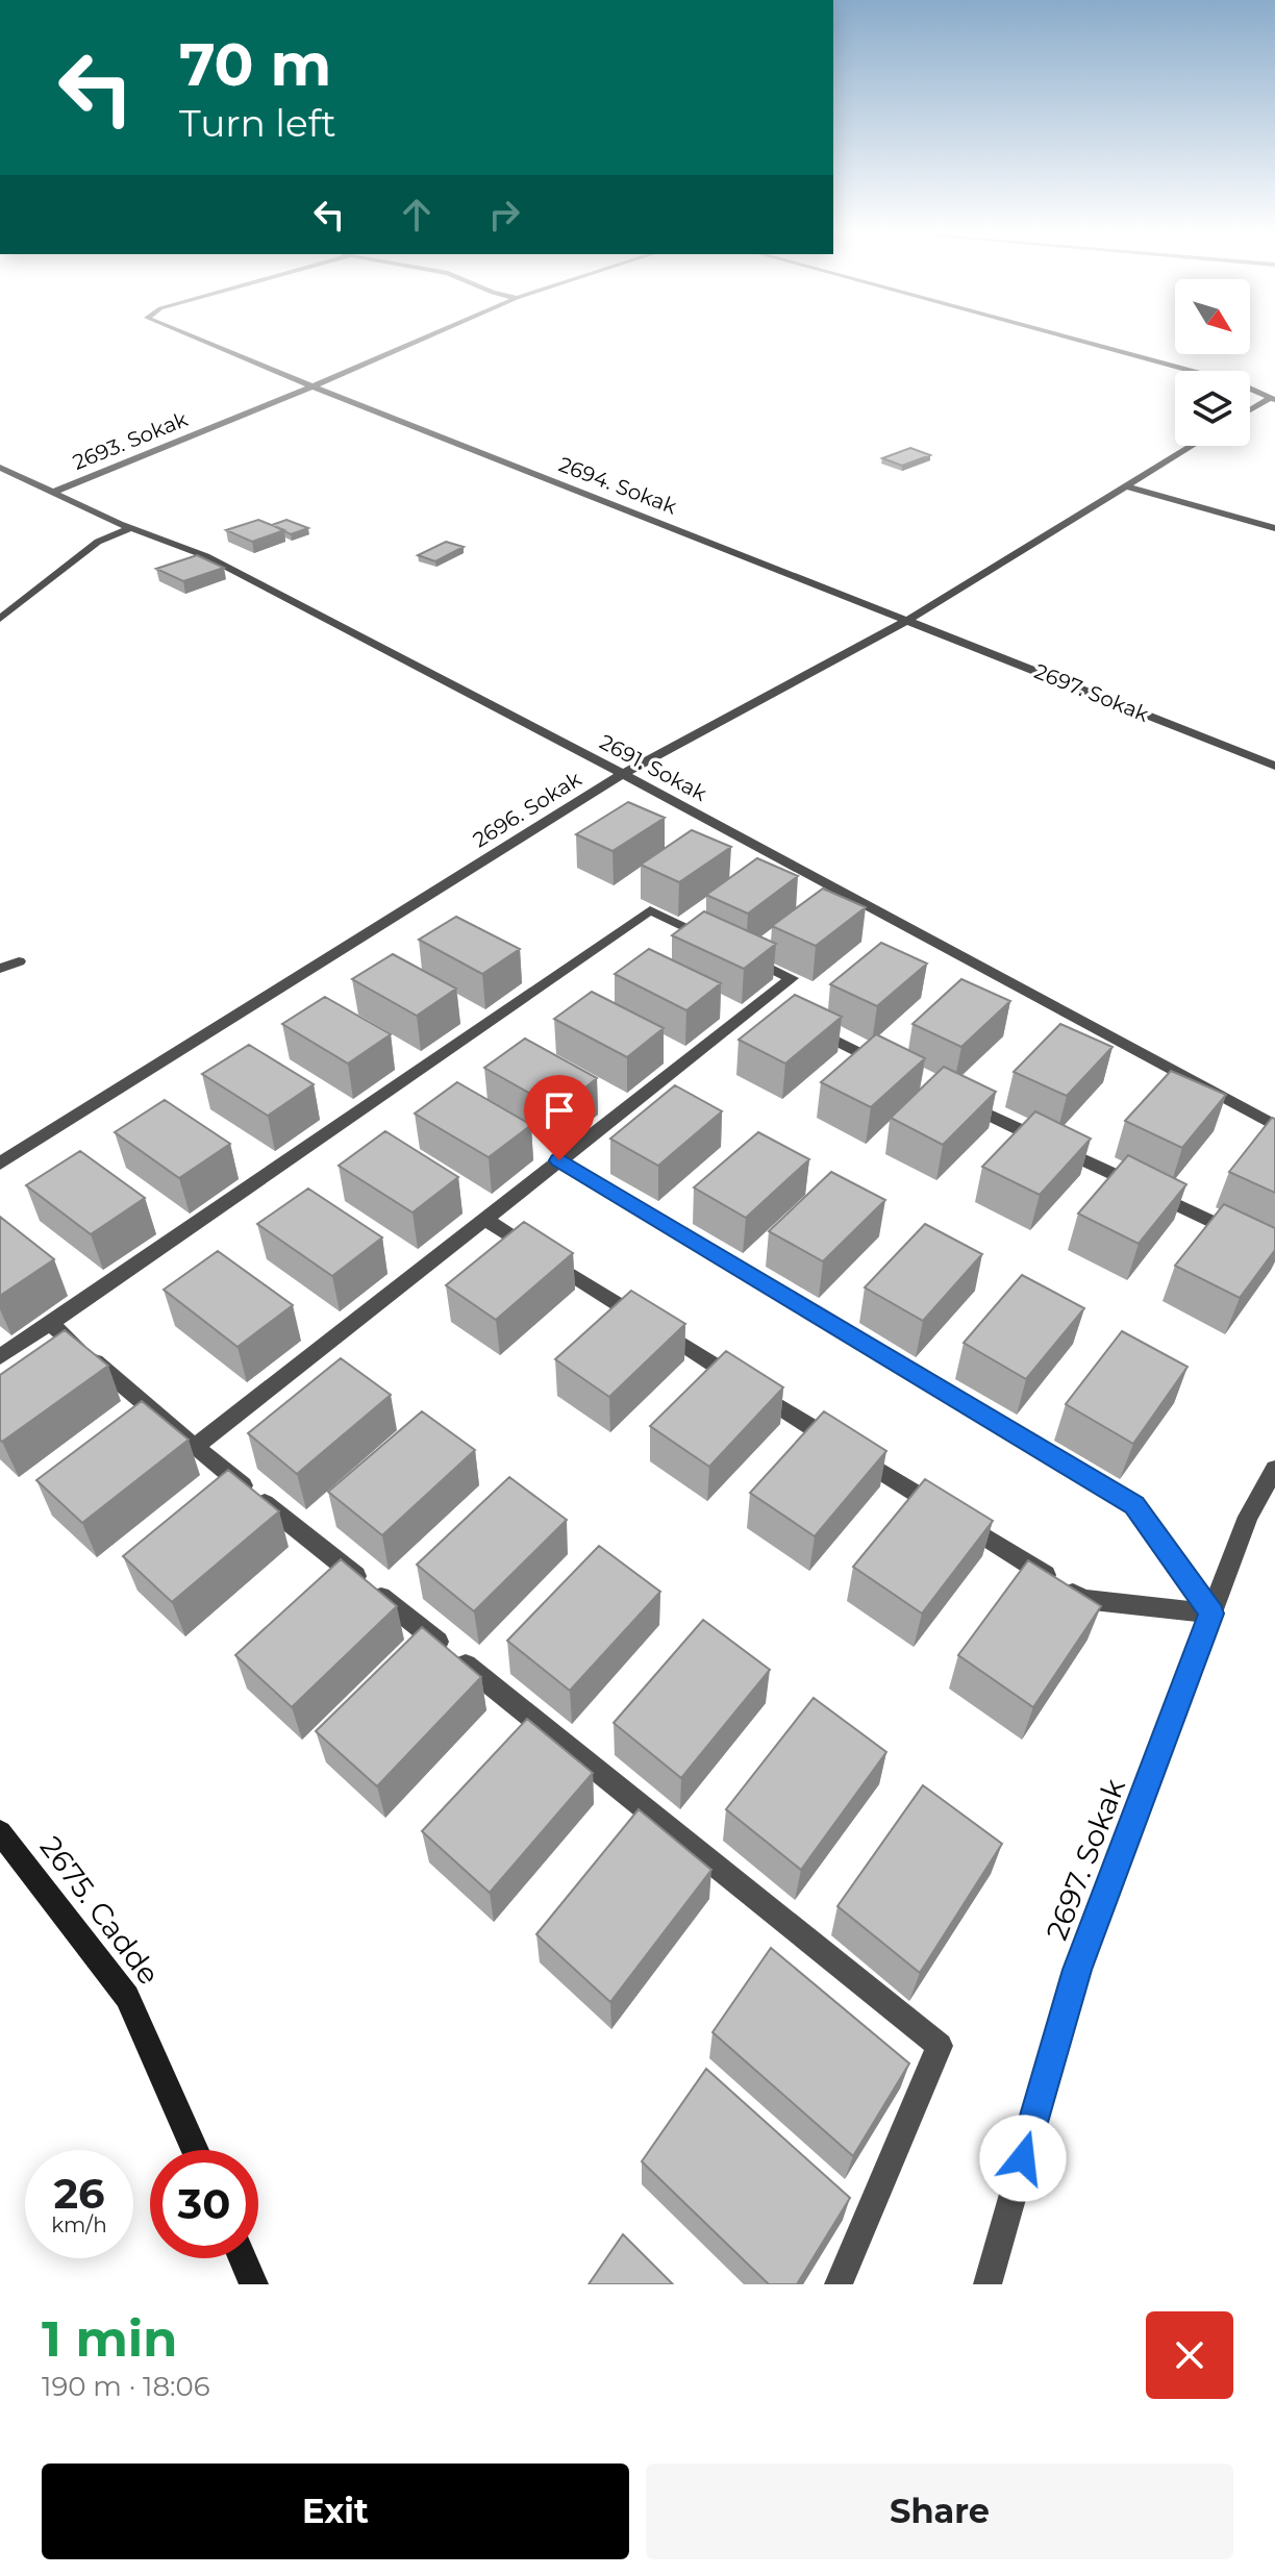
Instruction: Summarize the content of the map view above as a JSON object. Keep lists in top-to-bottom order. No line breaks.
{"streets":{"street":["2693. Sokak","2694. Sokak","2697. Sokak","2691. Sokak","2696. Sokak","2675. Cadde"]},"crossings":[["2693. Sokak","2694. Sokak"],["2693. Sokak","2691. Sokak"],["2694. Sokak","2697. Sokak"],["2694. Sokak","2696. Sokak"],["2697. Sokak","2696. Sokak"],["2691. Sokak","2696. Sokak"]],"north":"bottom right","page":{"turn":["70 m","Turn left"],"speed":"26 km/h","limit":"30","heading":["1 min","190 m · 18:06"],"buttons":["Exit","Share"]}}
